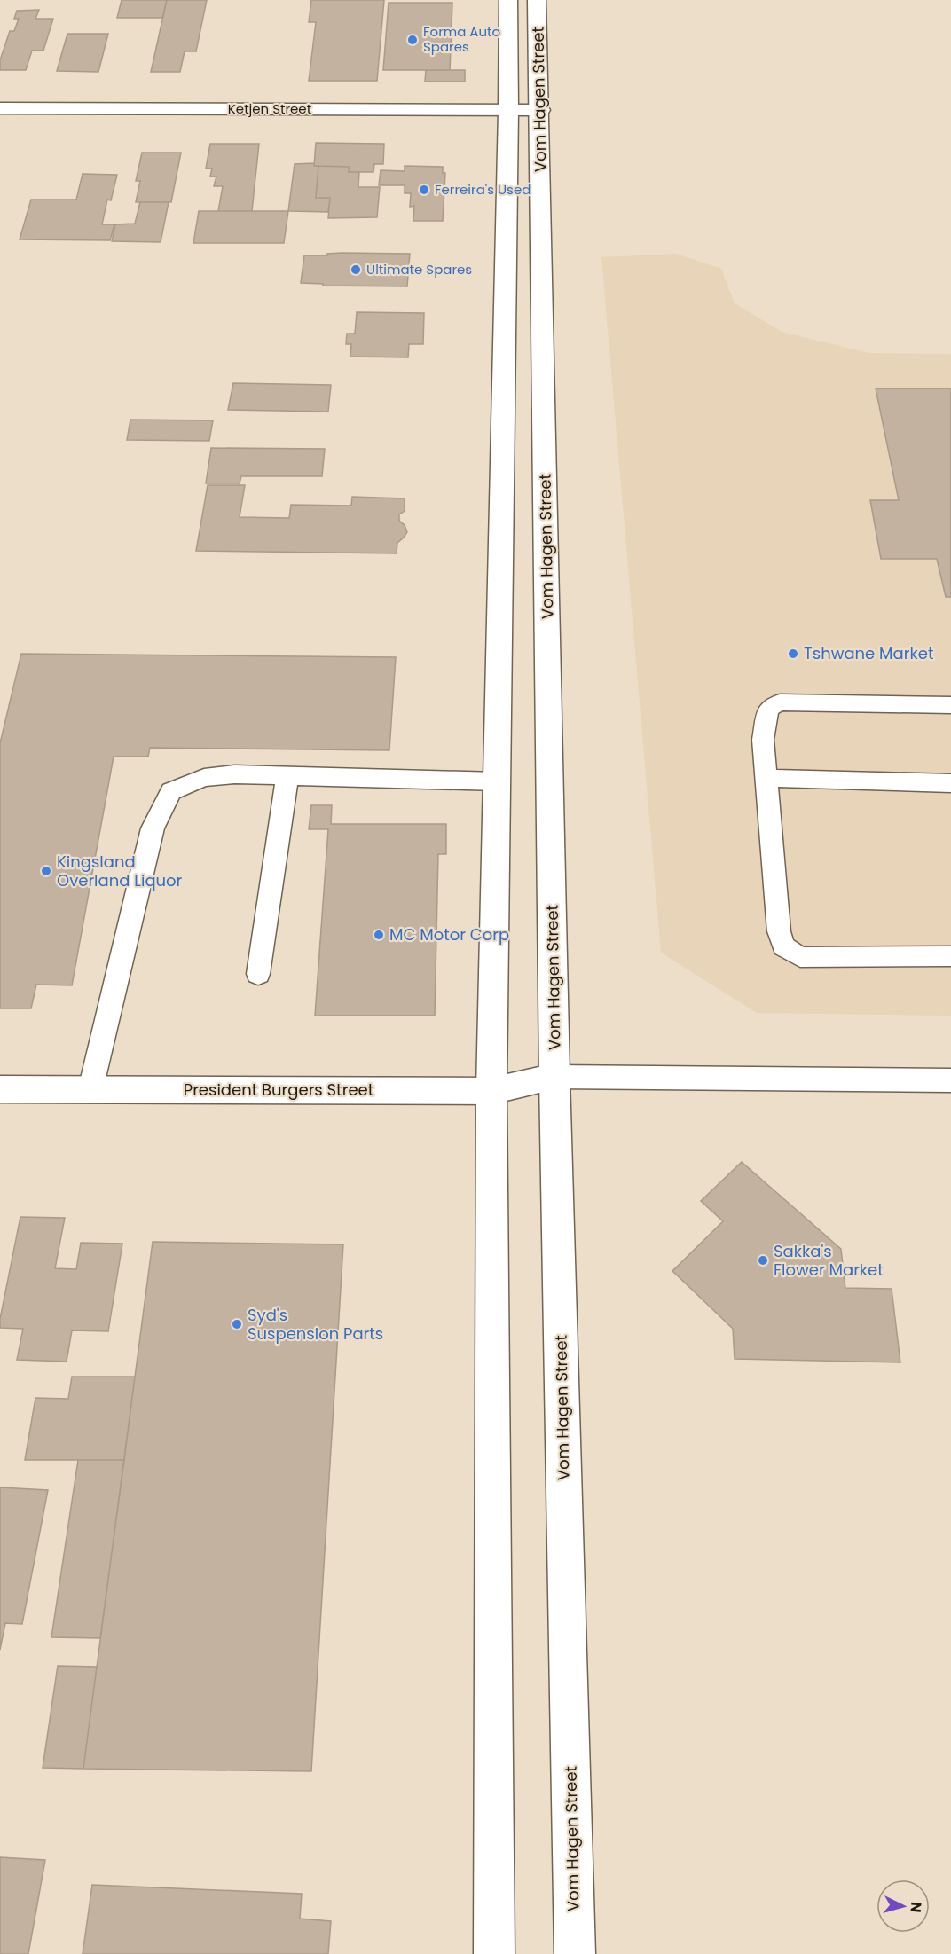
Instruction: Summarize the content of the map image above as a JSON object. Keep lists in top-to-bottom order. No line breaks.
{"streets":{"main road":["Vom Hagen Street","Ketjen Street","President Burgers Street"]},"crossings":[["Vom Hagen Street","Ketjen Street"],["Vom Hagen Street","President Burgers Street"]],"places":["Forma Auto Spares","Ferreira's Used","Ultimate Spares","Tshwane Market","Kingsland Overland Liquor","MC Motor Corp","Sakka's Flower Market","Syd's Suspension Parts"],"north":"right"}
